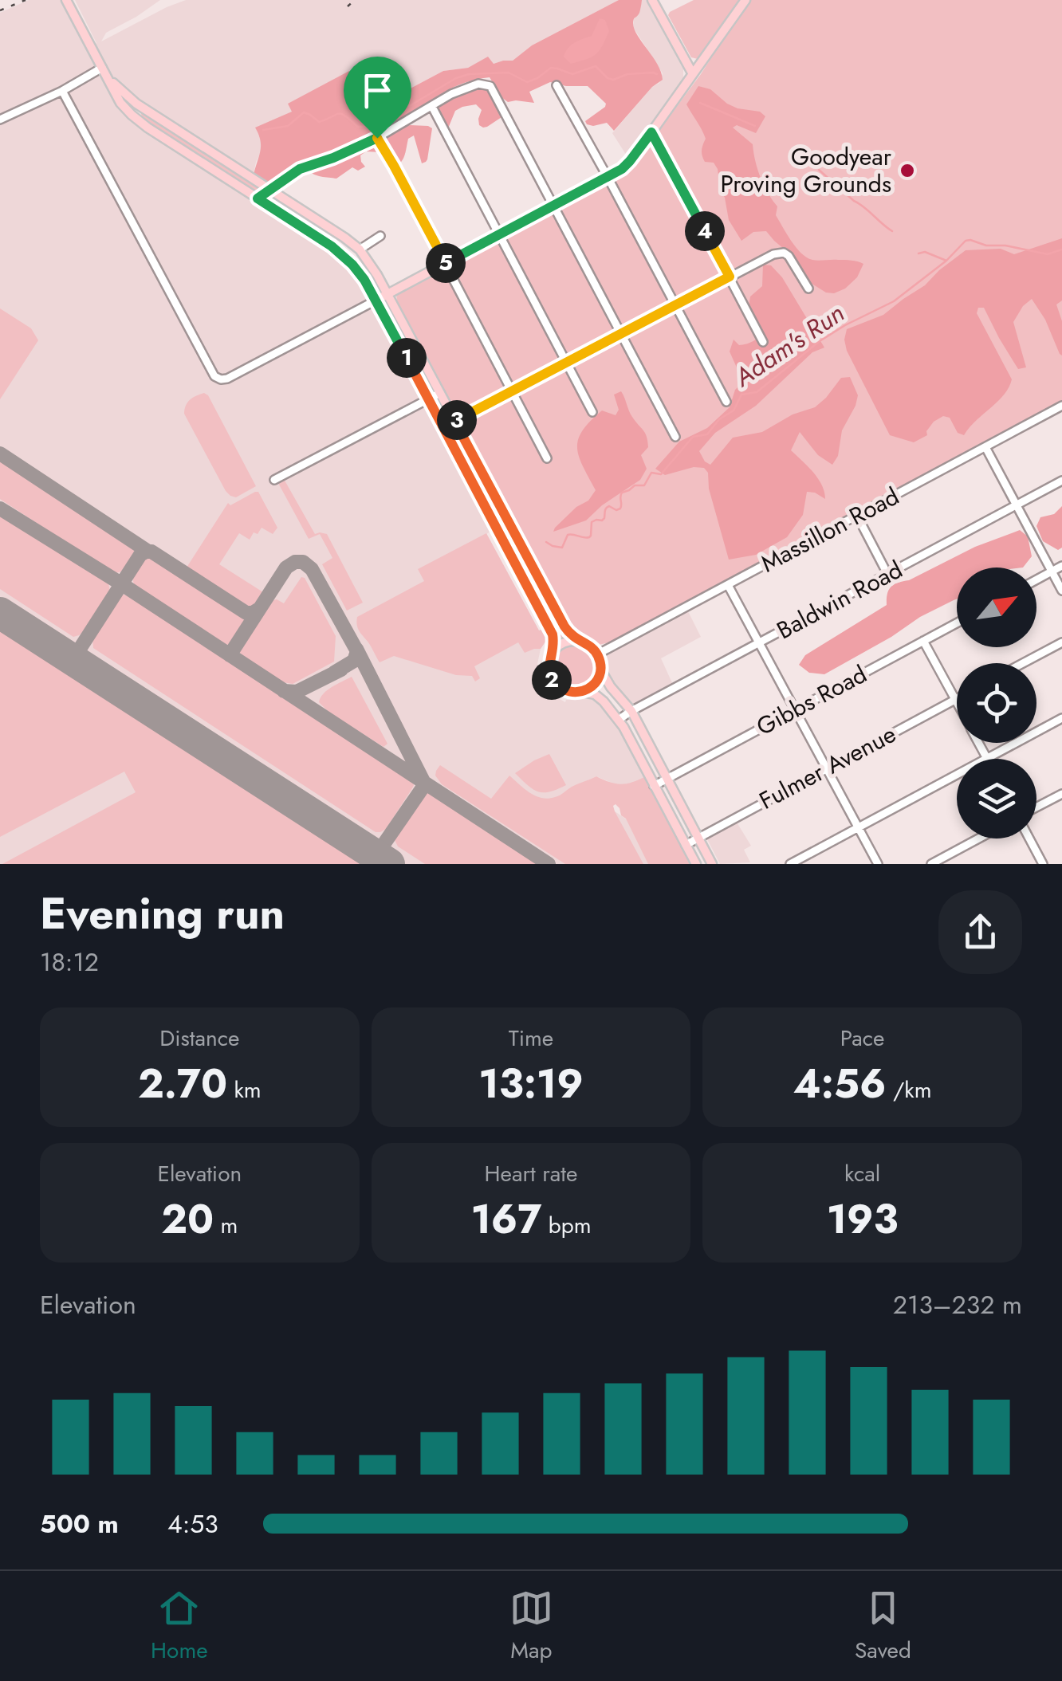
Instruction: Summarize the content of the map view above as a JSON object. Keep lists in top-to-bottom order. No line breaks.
{"streets":{"street":["Massillon Road","Baldwin Road","Gibbs Road","Fulmer Avenue"]},"water":["Adam's Run"],"places":["Goodyear Proving Grounds"],"north":"top right","page":{"pins":["4","5","1","3","2"],"heading":["Evening run","18:12"],"stats":[["Distance","2.70 km"],["Time","13:19"],["Pace","4:56 /km"],["Elevation","20 m"],["Heart rate","167 bpm"],["kcal","193"]],"chart":["Elevation","213–232 m"],"list":[{"name":"500 m","note":"4:53"}],"tabs":["Home","Map","Saved"]}}
